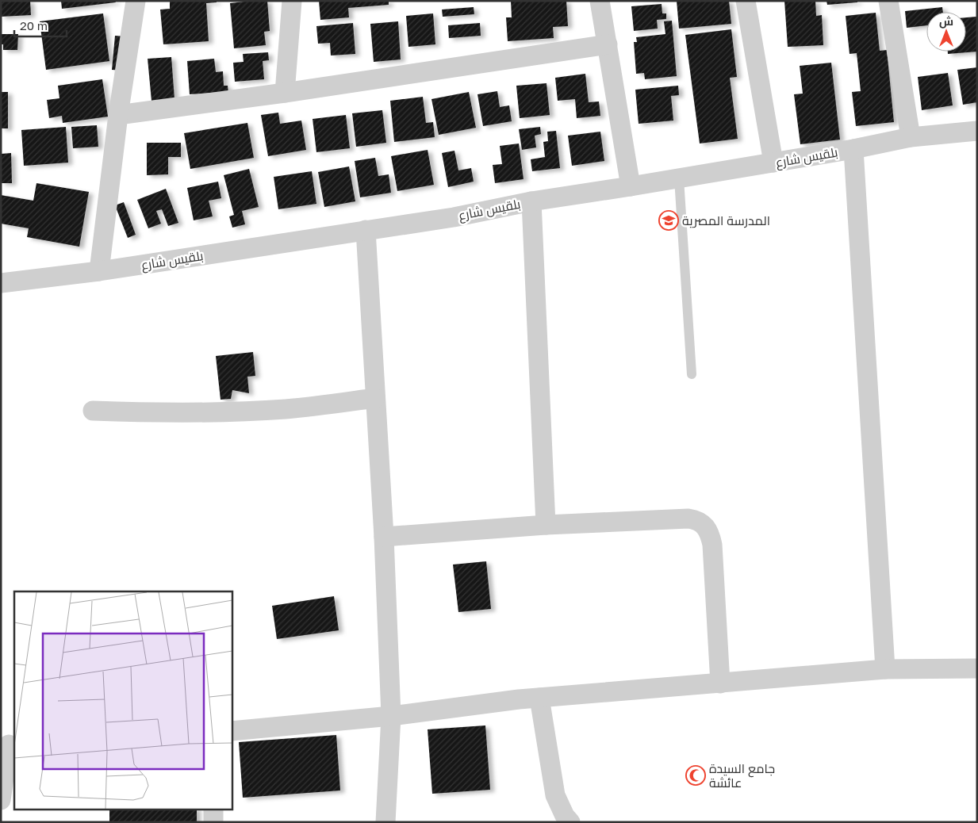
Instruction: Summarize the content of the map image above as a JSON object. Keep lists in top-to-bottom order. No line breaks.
{"streets":{"street":["بلقيس شارع"]},"places":{"school or university":["المدرسة المصرية"],"mosque":["جامع السيدة عائشة"]},"scale_bar":"20 m","north":"top"}
